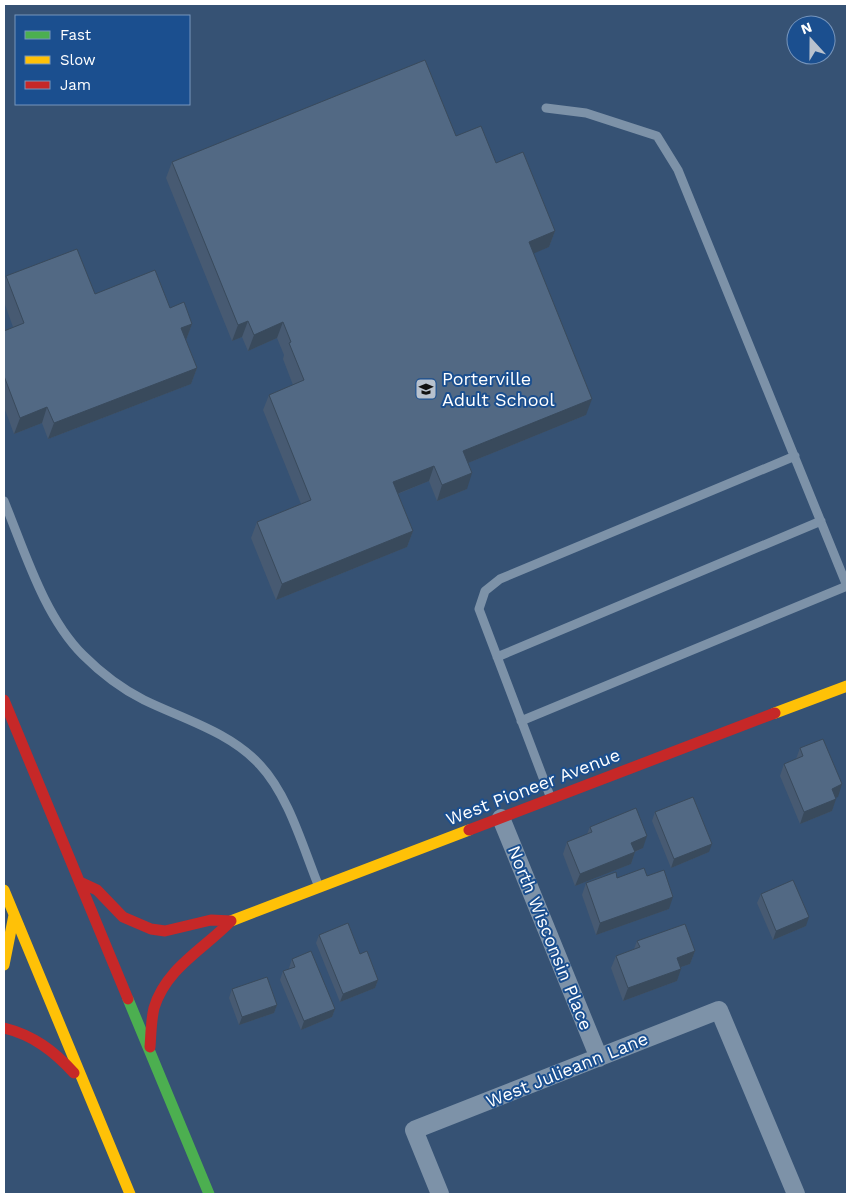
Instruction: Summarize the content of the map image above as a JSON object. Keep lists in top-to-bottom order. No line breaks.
{"streets":{"main road":["West Pioneer Avenue"],"street":["North Wisconsin Place","West Julieann Lane"]},"crossings":[["West Pioneer Avenue","North Wisconsin Place"],["North Wisconsin Place","West Julieann Lane"]],"places":{"school or university":["Porterville Adult School"]},"legend":["Fast","Slow","Jam"],"north":"top"}
